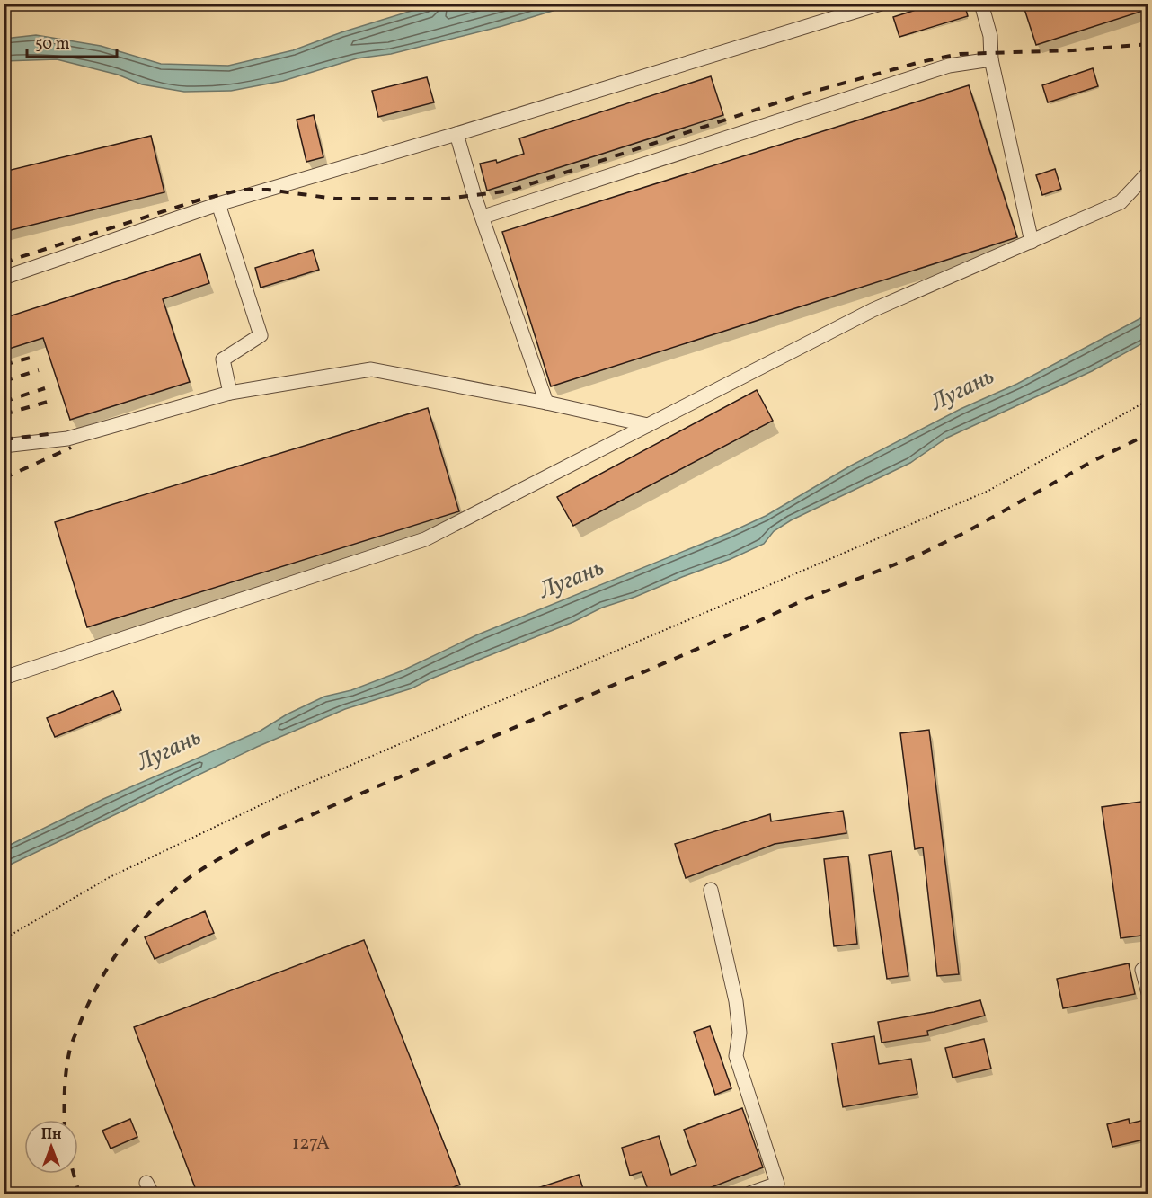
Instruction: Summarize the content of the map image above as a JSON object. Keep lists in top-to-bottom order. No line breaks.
{"water":["Лугань"],"house_numbers":["127А"],"scale_bar":"50 m","north":"top"}
